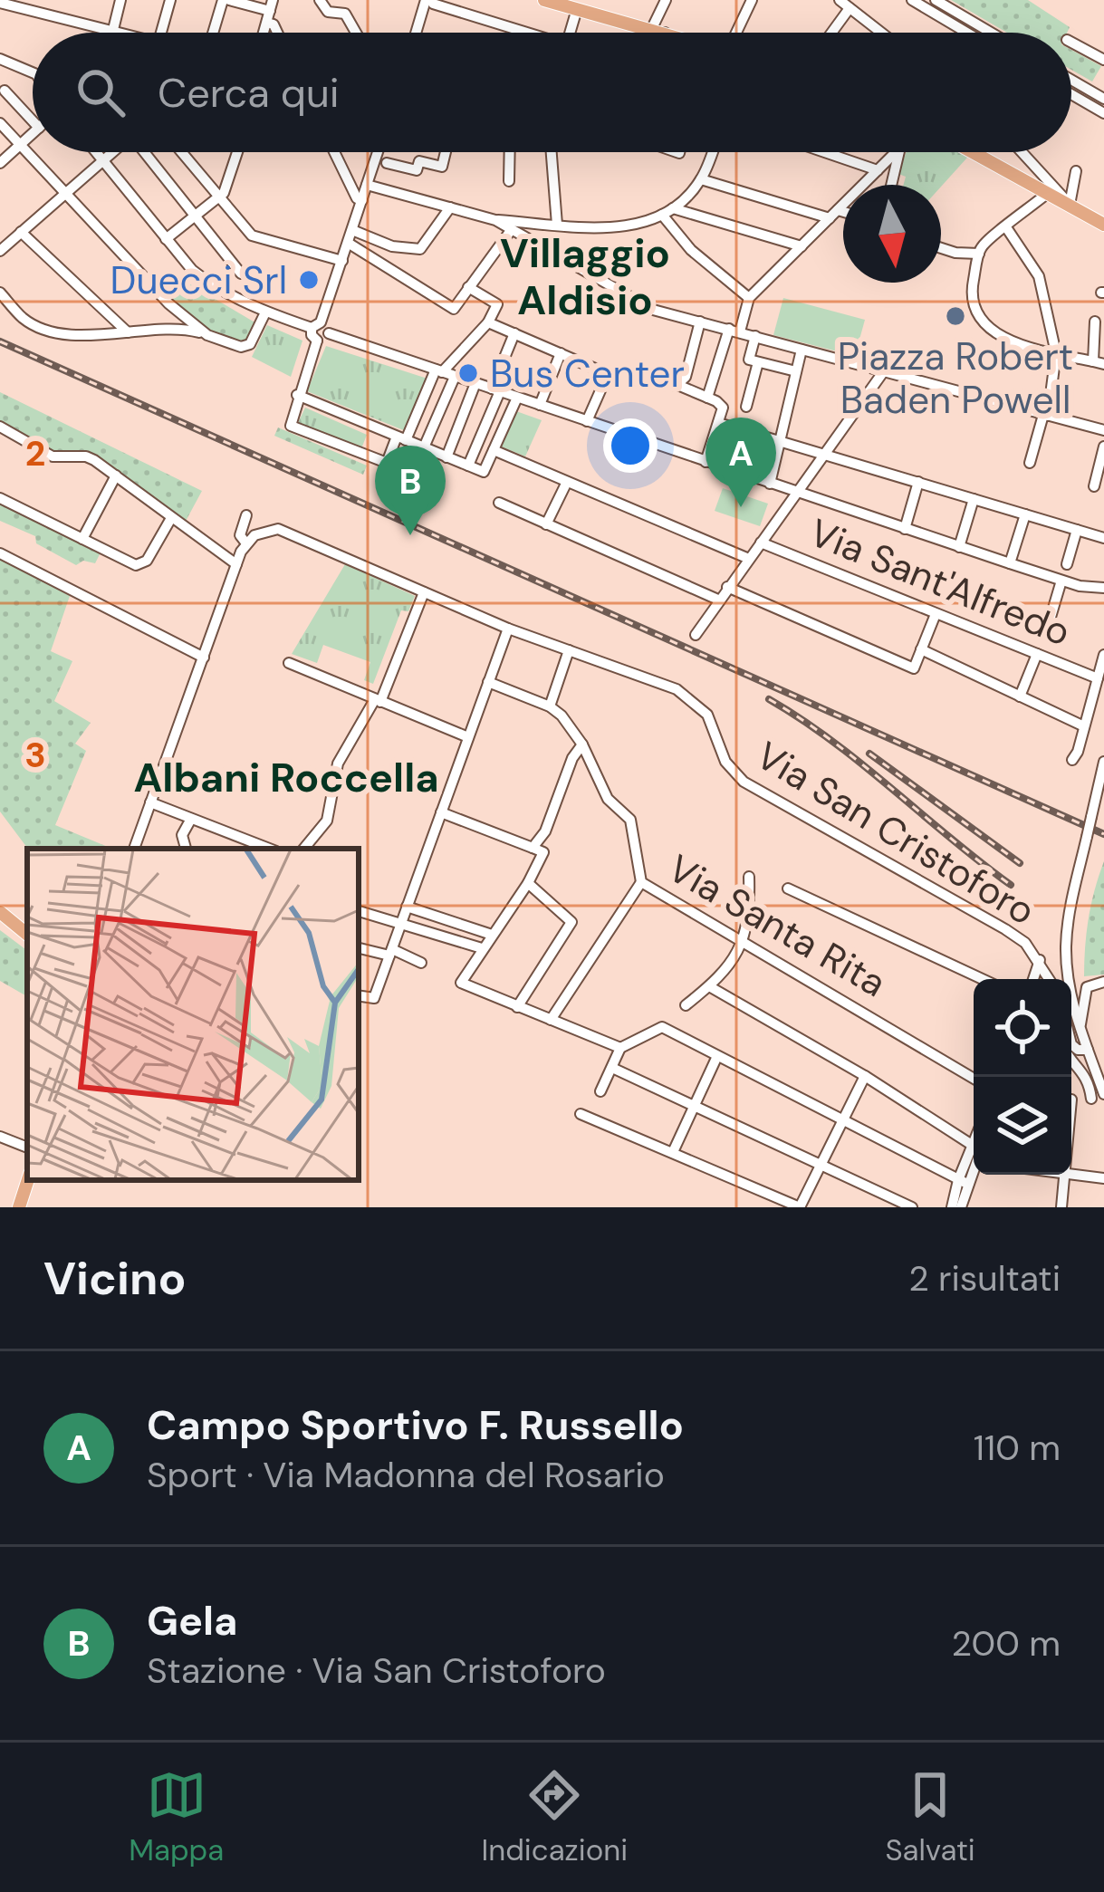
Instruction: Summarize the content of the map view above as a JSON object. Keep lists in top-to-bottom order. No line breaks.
{"streets":{"street":["Via Sant'Alfredo","Via San Cristoforo","Via Santa Rita"]},"districts":["Villaggio Aldisio","Albani Roccella"],"places":["Duecci Srl","Piazza Robert Baden Powell","Bus Center"],"north":"bottom","page":{"search":"Cerca qui","pins":["A","B"],"heading":["Vicino","2 risultati"],"list":[{"mark":"A","name":"Campo Sportivo F. Russello","note":"Sport · Via Madonna del Rosario","value":"110 m"},{"mark":"B","name":"Gela","note":"Stazione · Via San Cristoforo","value":"200 m"}],"nav":["Mappa","Indicazioni","Salvati"]},"grid":{"rows":["2","3"]}}
